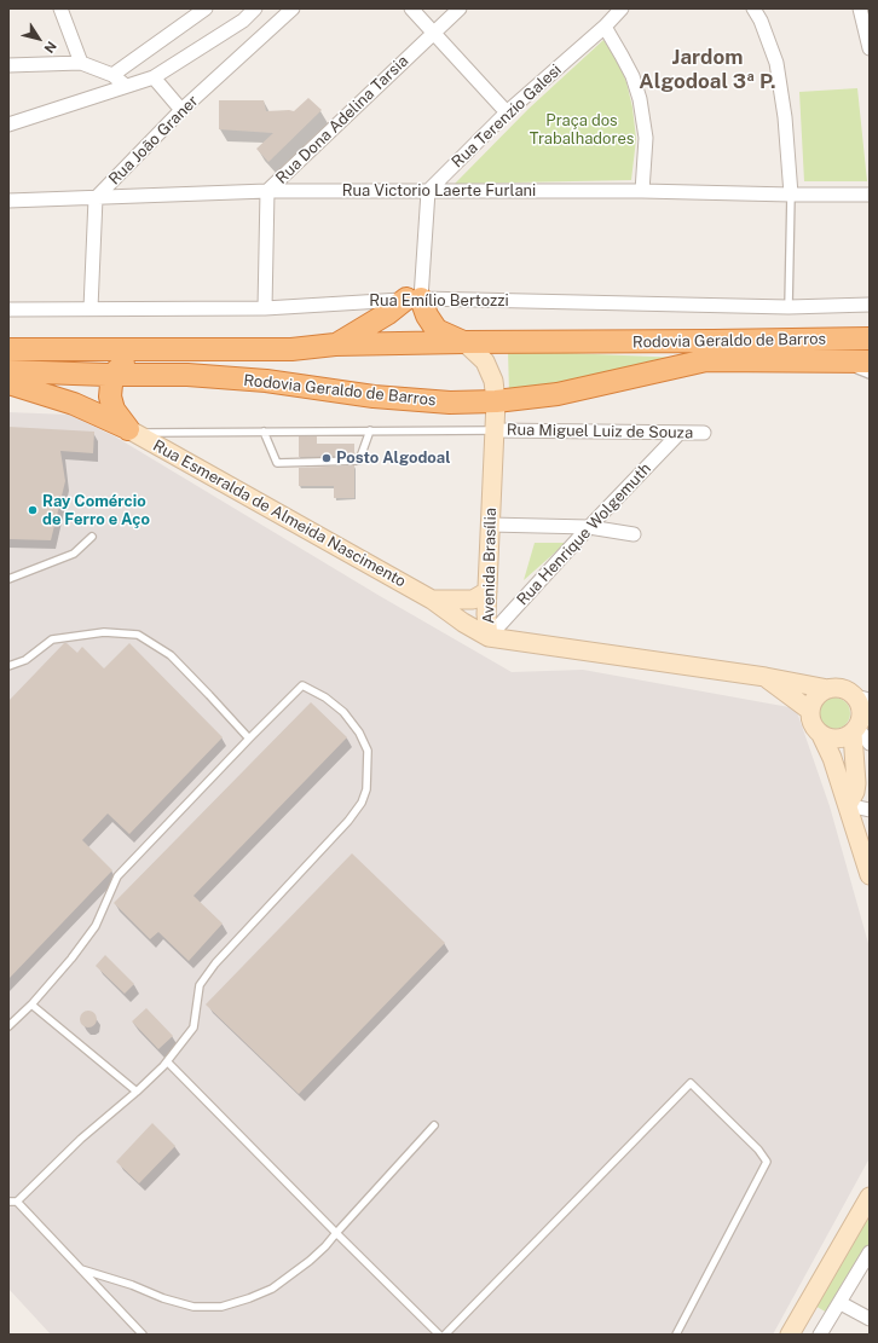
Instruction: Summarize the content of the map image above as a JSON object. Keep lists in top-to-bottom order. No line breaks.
{"streets":{"highway":["Rodovia Geraldo de Barros"],"main road":["Rua Esmeralda de Almeida Nascimento","Avenida Brasília"],"street":["Rua Terenzio Galesi","Rua Dona Adelina Tarsia","Rua João Graner","Rua Victorio Laerte Furlani","Rua Emílio Bertozzi","Rua Miguel Luiz de Souza","Rua Henrique Wolgemuth"]},"crossings":[["Rua Terenzio Galesi","Rua Victorio Laerte Furlani"],["Rua Dona Adelina Tarsia","Rua Victorio Laerte Furlani"],["Rua Dona Adelina Tarsia","Rua Emílio Bertozzi"],["Rua João Graner","Rua Victorio Laerte Furlani"],["Rua João Graner","Rua Emílio Bertozzi"],["Rodovia Geraldo de Barros","Avenida Brasília"],["Rua Miguel Luiz de Souza","Rua Henrique Wolgemuth"],["Rua Miguel Luiz de Souza","Avenida Brasília"],["Rua Esmeralda de Almeida Nascimento","Rua Henrique Wolgemuth"],["Rua Esmeralda de Almeida Nascimento","Avenida Brasília"],["Rua Henrique Wolgemuth","Avenida Brasília"]],"districts":["Jardom Algodoal 3ª P."],"parks":["Praça dos Trabalhadores"],"places":["Posto Algodoal","Ray Comércio de Ferro e Aço"],"north":"bottom right"}
